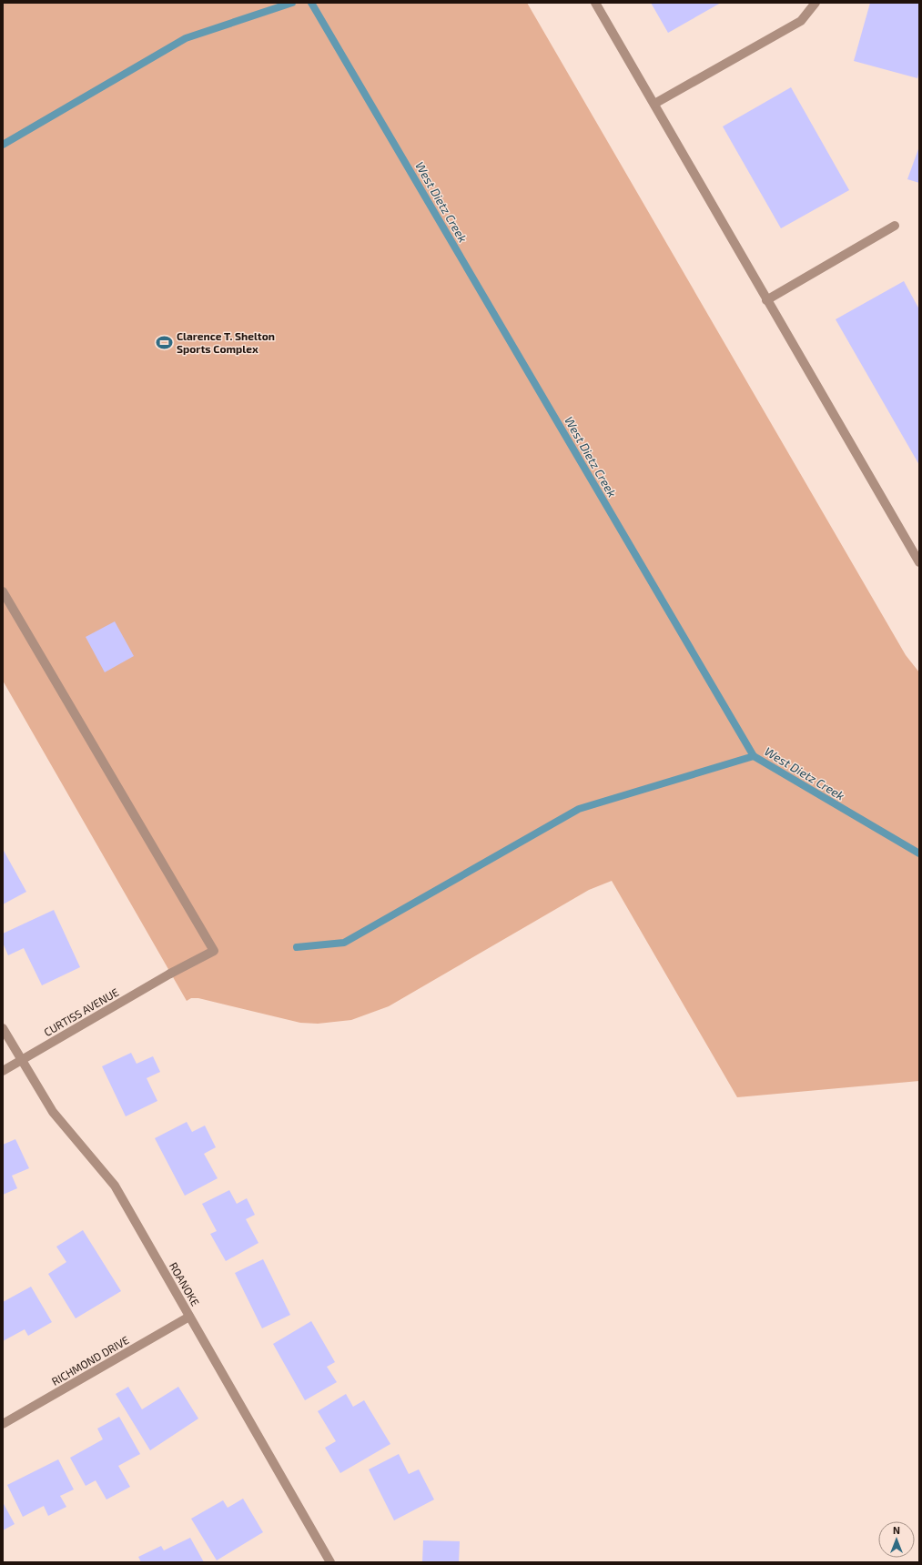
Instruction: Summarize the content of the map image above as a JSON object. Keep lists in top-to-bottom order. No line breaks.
{"streets":{"street":["CURTISS AVENUE","ROANOKE","RICHMOND DRIVE"]},"crossings":[["CURTISS AVENUE","ROANOKE"],["ROANOKE","RICHMOND DRIVE"]],"water":["West Dietz Creek"],"places":{"sports":["Clarence T. Shelton Sports Complex"]},"north":"top"}
